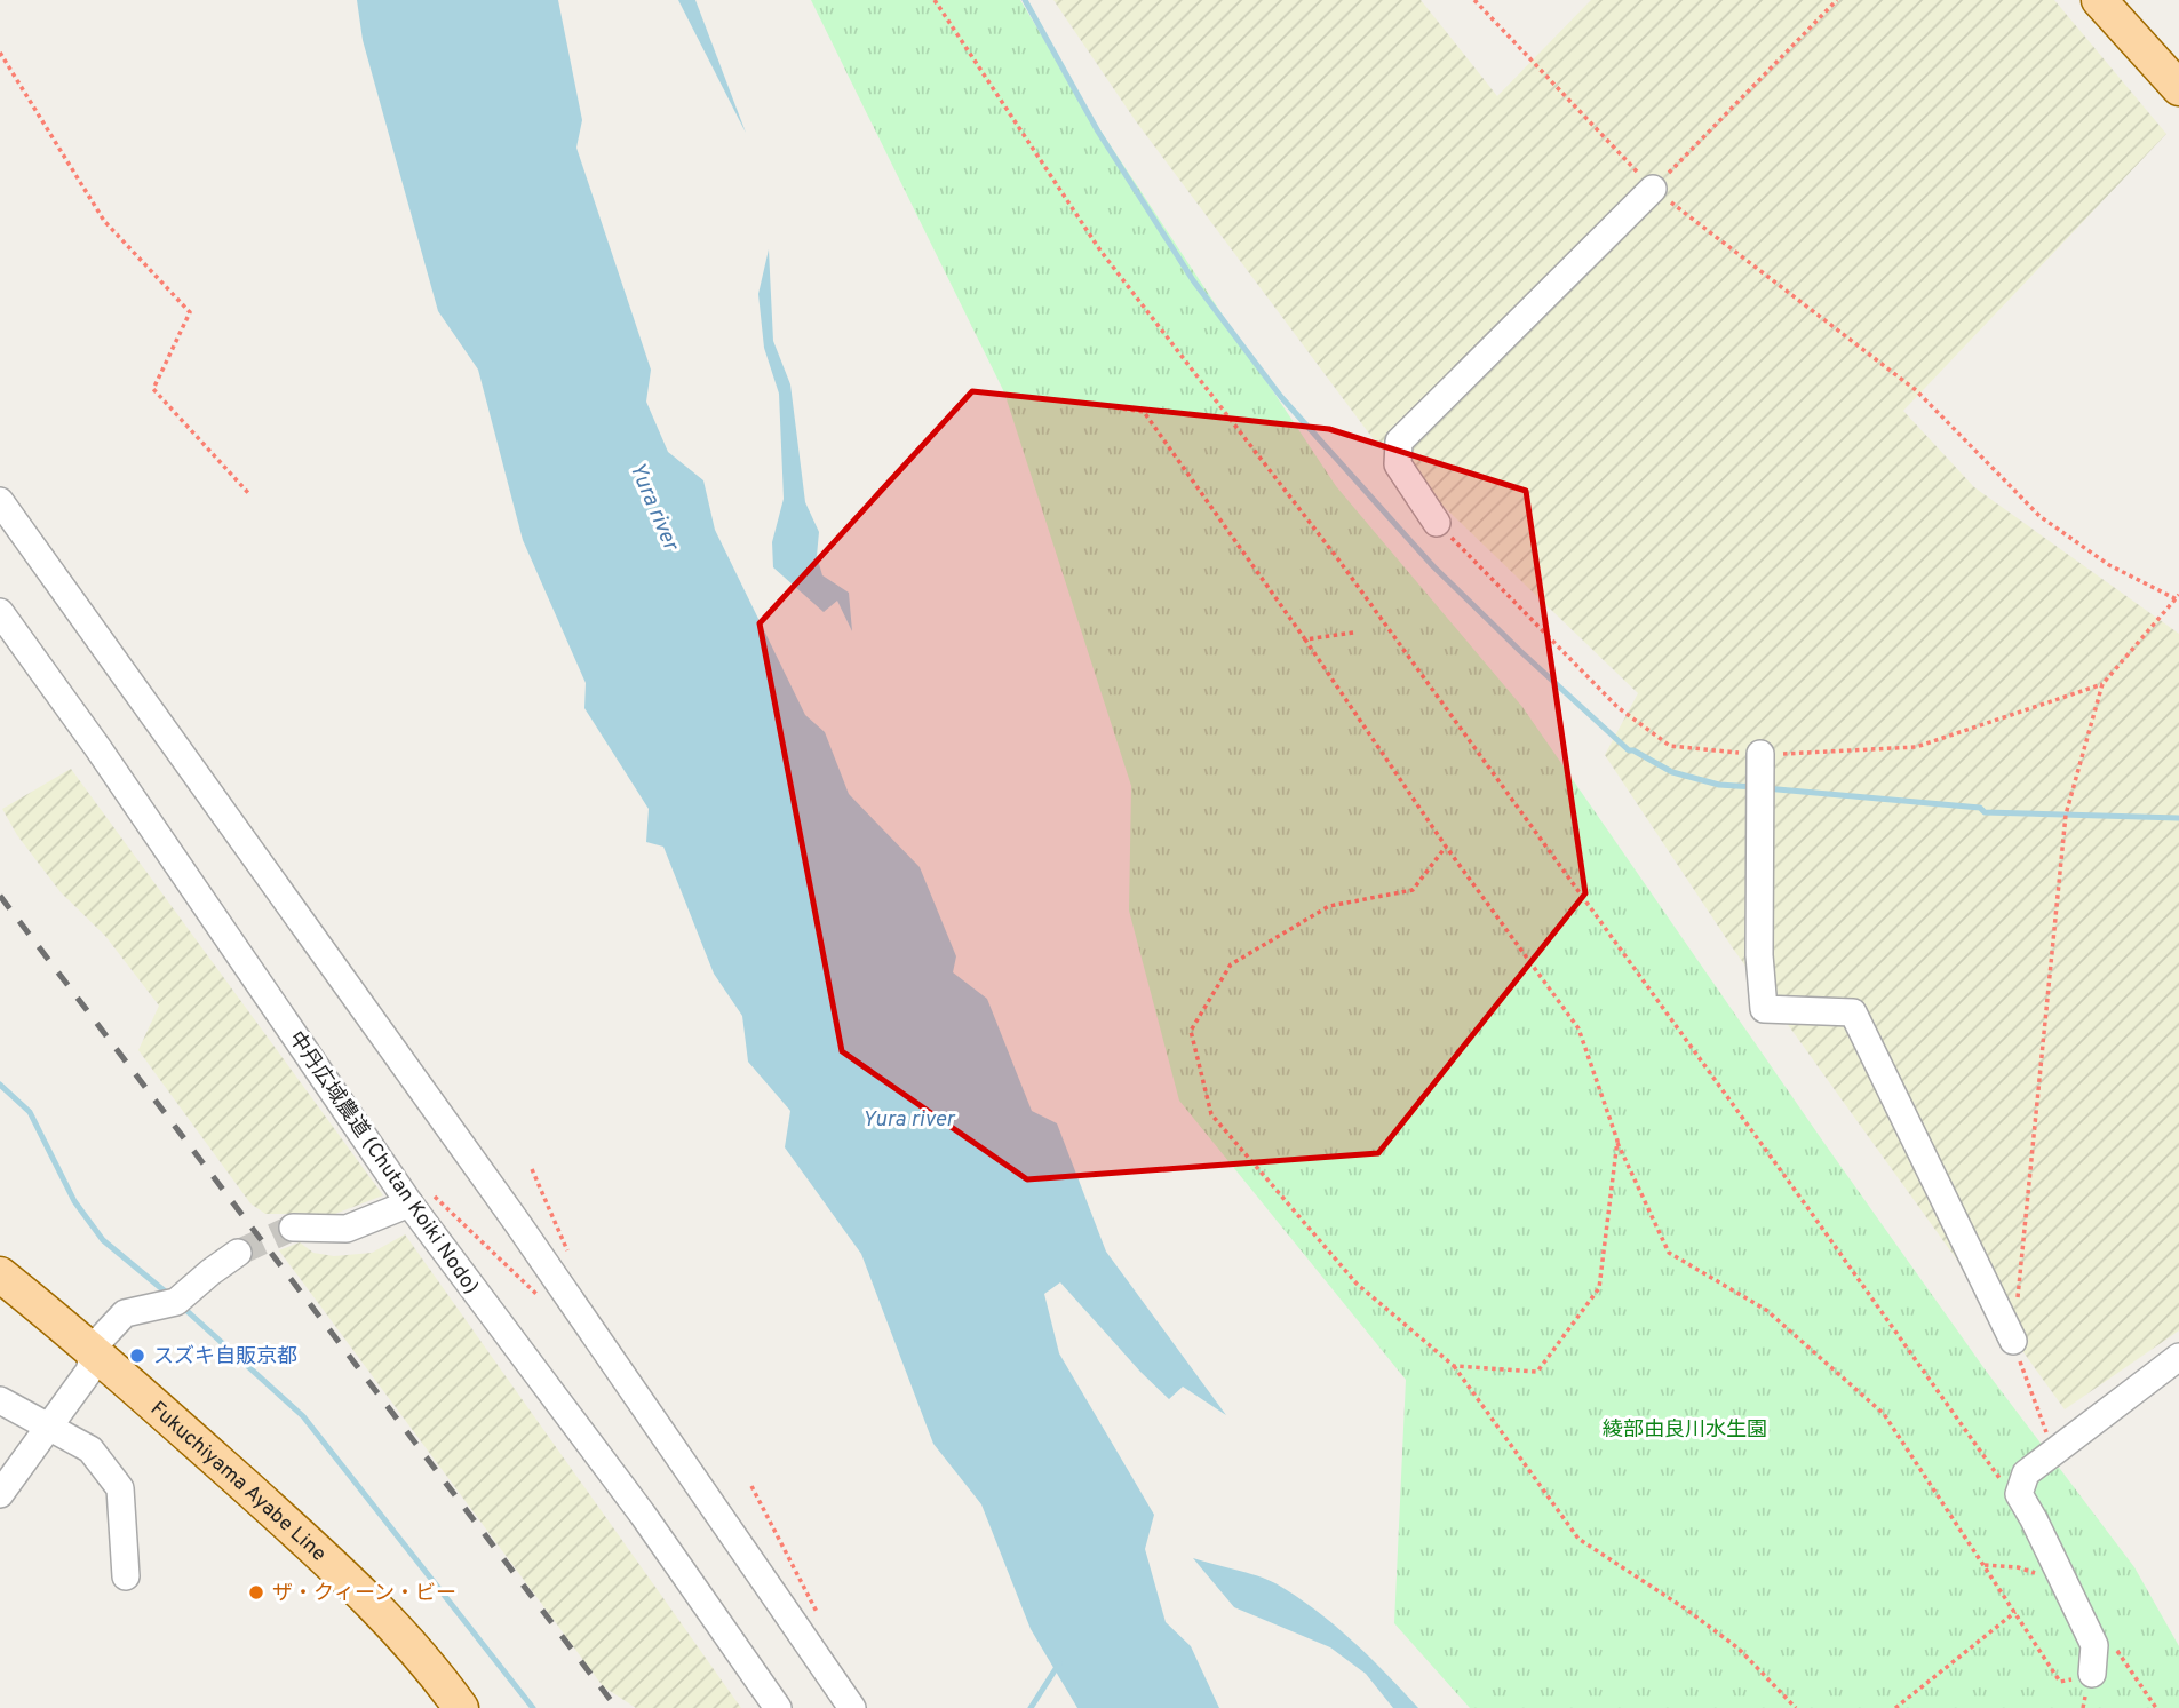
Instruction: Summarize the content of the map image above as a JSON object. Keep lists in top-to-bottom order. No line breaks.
{"streets":{"main road":["Fukuchiyama Ayabe Line"],"street":["中丹広域農道 (Chutan Koiki Nodo)"]},"water":["Yura river"],"parks":["綾部由良川水生園"],"places":["スズキ自販京都","ザ・クィーン・ビー"]}
